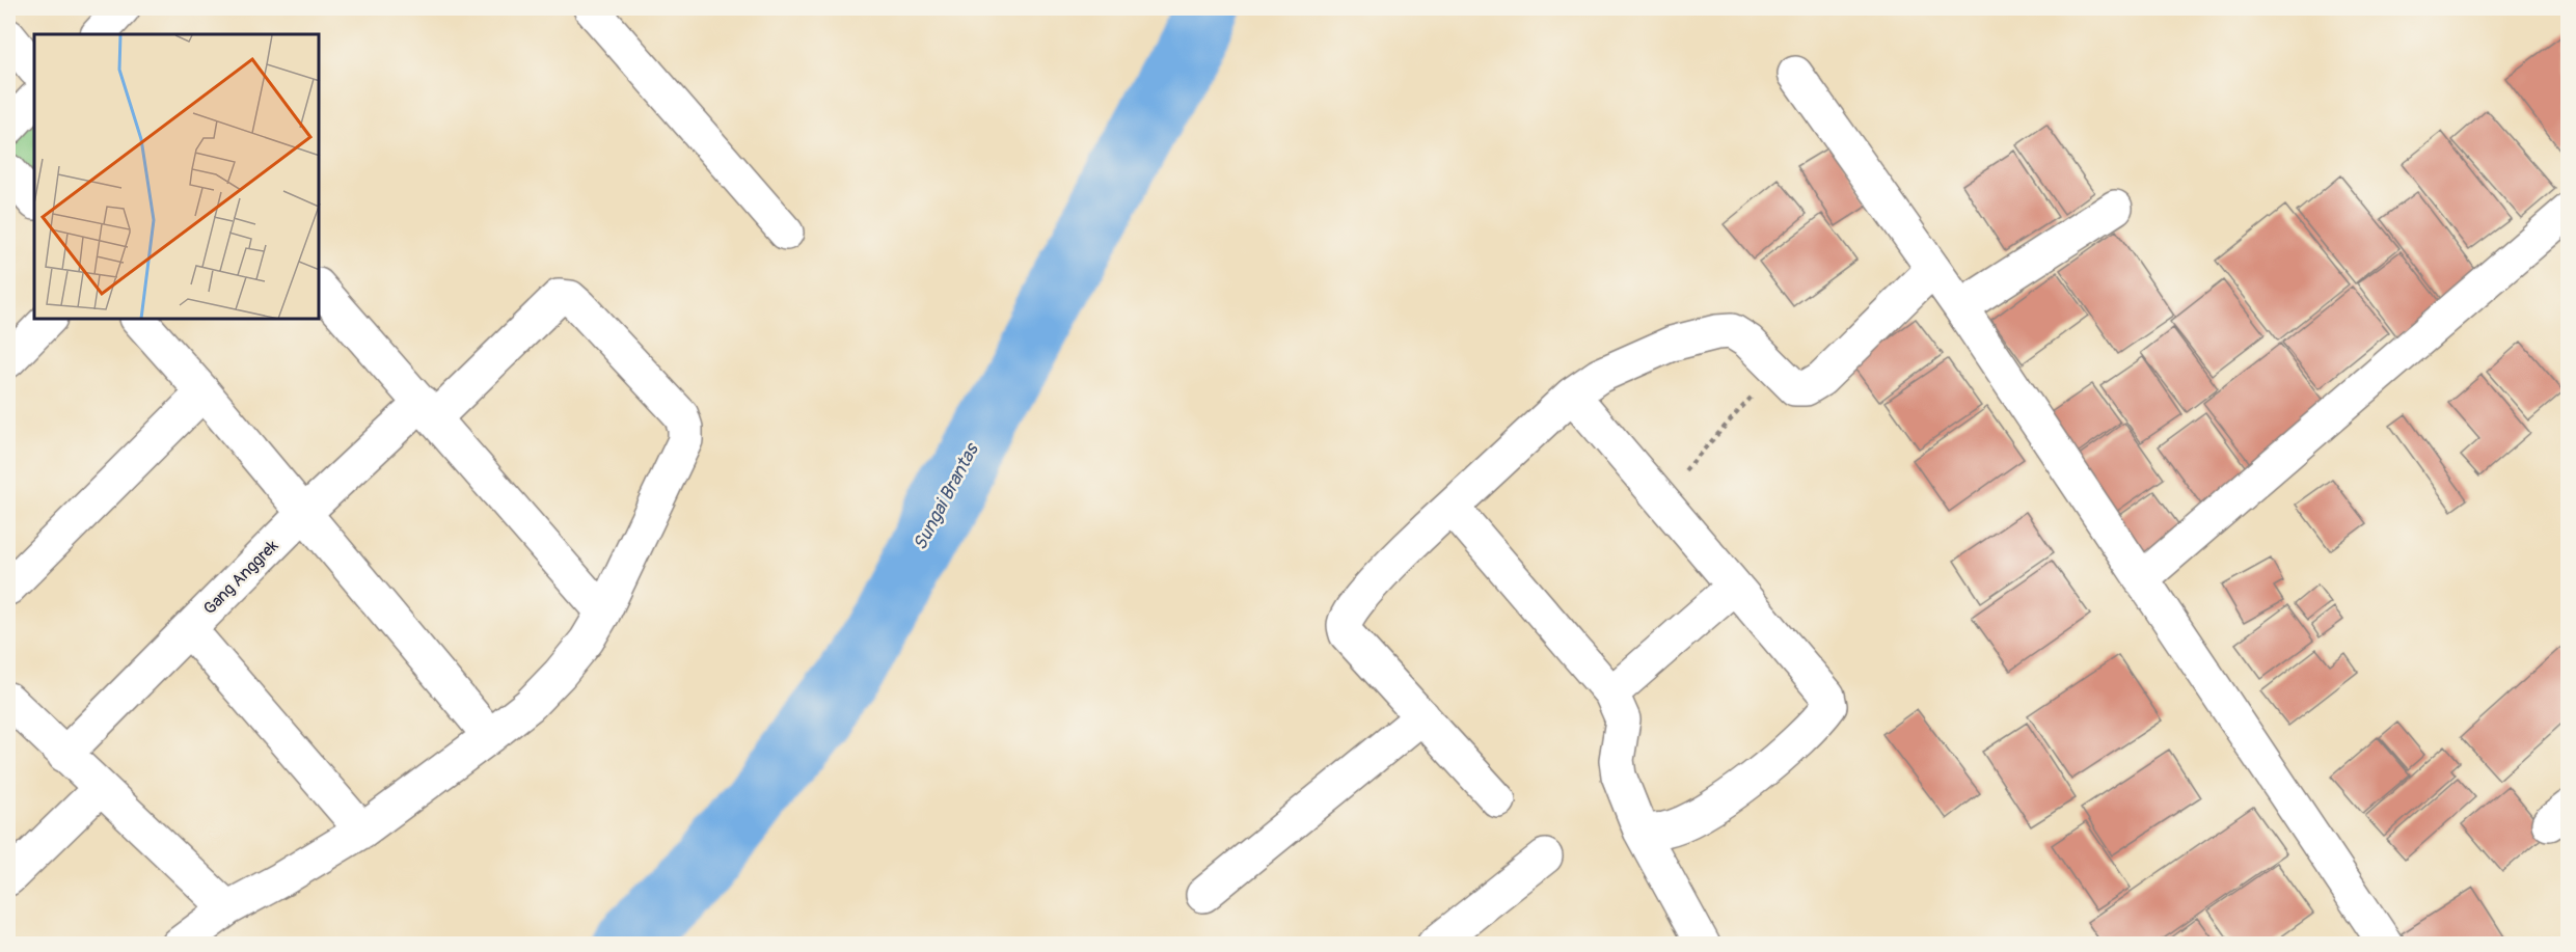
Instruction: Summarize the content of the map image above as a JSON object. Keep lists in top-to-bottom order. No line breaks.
{"streets":{"street":["Gang Anggrek"]},"water":["Sungai Brantas"]}
